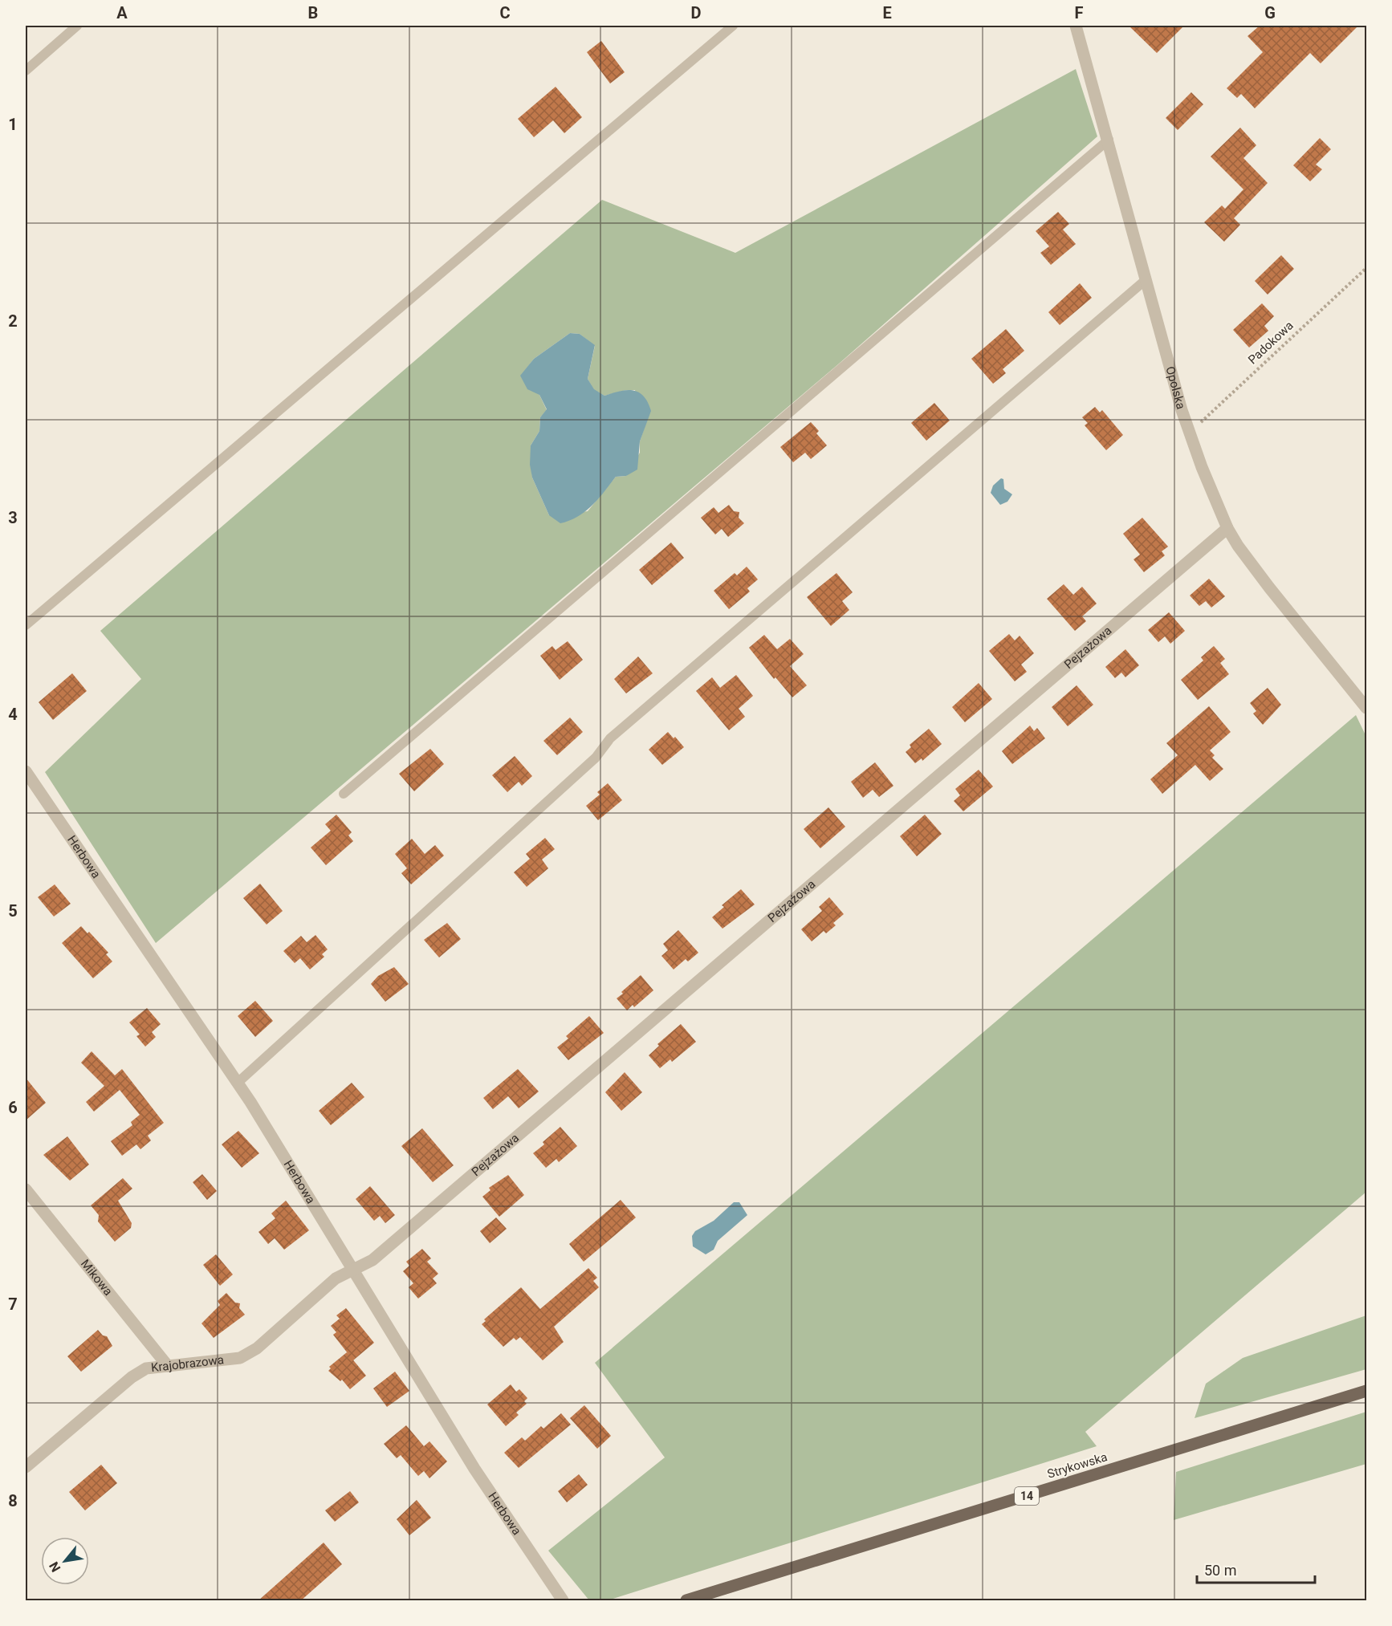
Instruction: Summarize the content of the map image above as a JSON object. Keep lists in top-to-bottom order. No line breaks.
{"streets":{"main road":["Strykowska","14"],"street":["Opolska","Pejzażowa","Herbowa","Mikowa","Krajobrazowa"],"path":["Padokowa"]},"crossings":[["Padokowa","Opolska"],["Opolska","Pejzażowa"],["Pejzażowa","Herbowa"],["Pejzażowa","Krajobrazowa"],["Herbowa","Krajobrazowa"],["Mikowa","Krajobrazowa"]],"scale_bar":"50 m","north":"bottom left","grid":{"columns":["A","B","C","D","E","F","G"],"rows":["1","2","3","4","5","6","7","8"]}}
